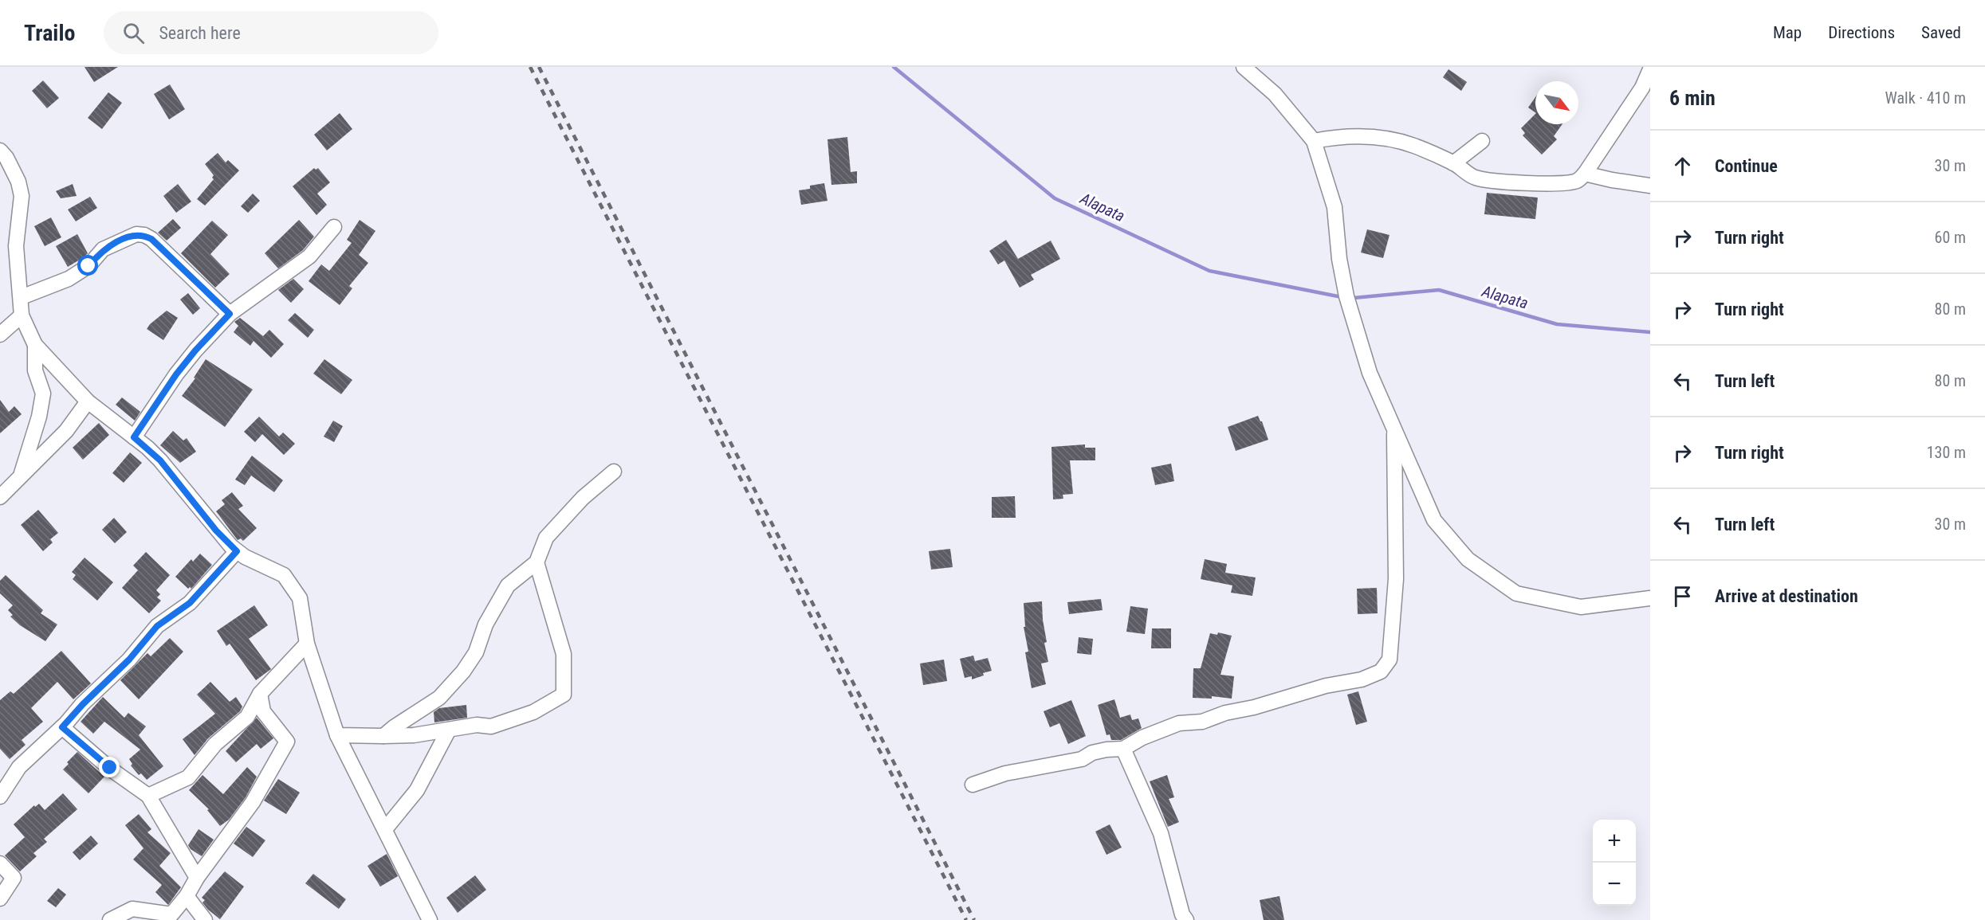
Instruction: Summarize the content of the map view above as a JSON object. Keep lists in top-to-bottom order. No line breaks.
{"water":["Alapata"],"north":"bottom right","page":{"header":"Trailo","search":"Search here","nav":["Map","Directions","Saved"],"heading":["6 min","Walk · 410 m"],"list":[["Continue","30 m"],["Turn right","60 m"],["Turn right","80 m"],["Turn left","80 m"],["Turn right","130 m"],["Turn left","30 m"],"Arrive at destination"],"map_buttons":["+","−"]}}
